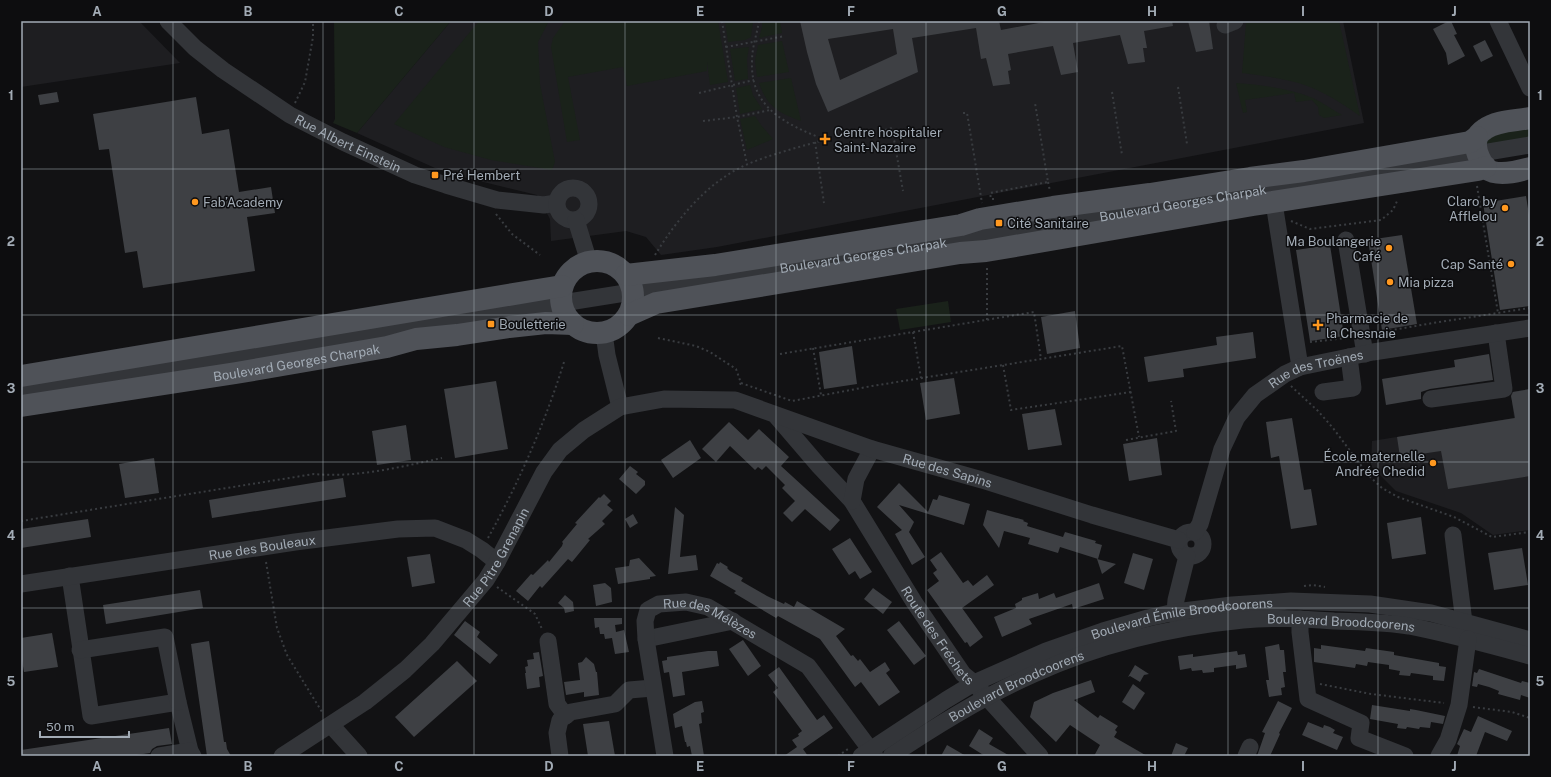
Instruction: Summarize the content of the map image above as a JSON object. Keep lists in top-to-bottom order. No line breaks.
{"streets":{"main road":["Boulevard Georges Charpak"],"street":["Rue Albert Einstein","Rue des Troënes","Rue des Sapins","Rue des Bouleaux","Rue Pitre Grenapin","Boulevard Émile Broodcoorens","Rue des Mélèzes","Boulevard Broodcoorens","Route des Fréchets"]},"crossings":[["Rue des Troënes","Rue des Sapins"],["Rue des Sapins","Rue Pitre Grenapin"],["Rue des Sapins","Route des Fréchets"],["Rue des Bouleaux","Rue Pitre Grenapin"],["Boulevard Émile Broodcoorens","Rue des Mélèzes"],["Boulevard Émile Broodcoorens","Route des Fréchets"],["Boulevard Broodcoorens","Route des Fréchets"]],"places":{"health":["Centre hospitalier Saint-Nazaire","Pharmacie de la Chesnaie"],"transit":["Pré Hembert","Cité Sanitaire","Bouletterie"],"other":["Fab’Academy","Claro by Afflelou","Ma Boulangerie Café","Cap Santé","Mia pizza","École maternelle Andrée Chedid"]},"scale_bar":"50 m","grid":{"columns":["A","B","C","D","E","F","G","H","I","J"],"rows":["1","2","3","4","5"]}}
